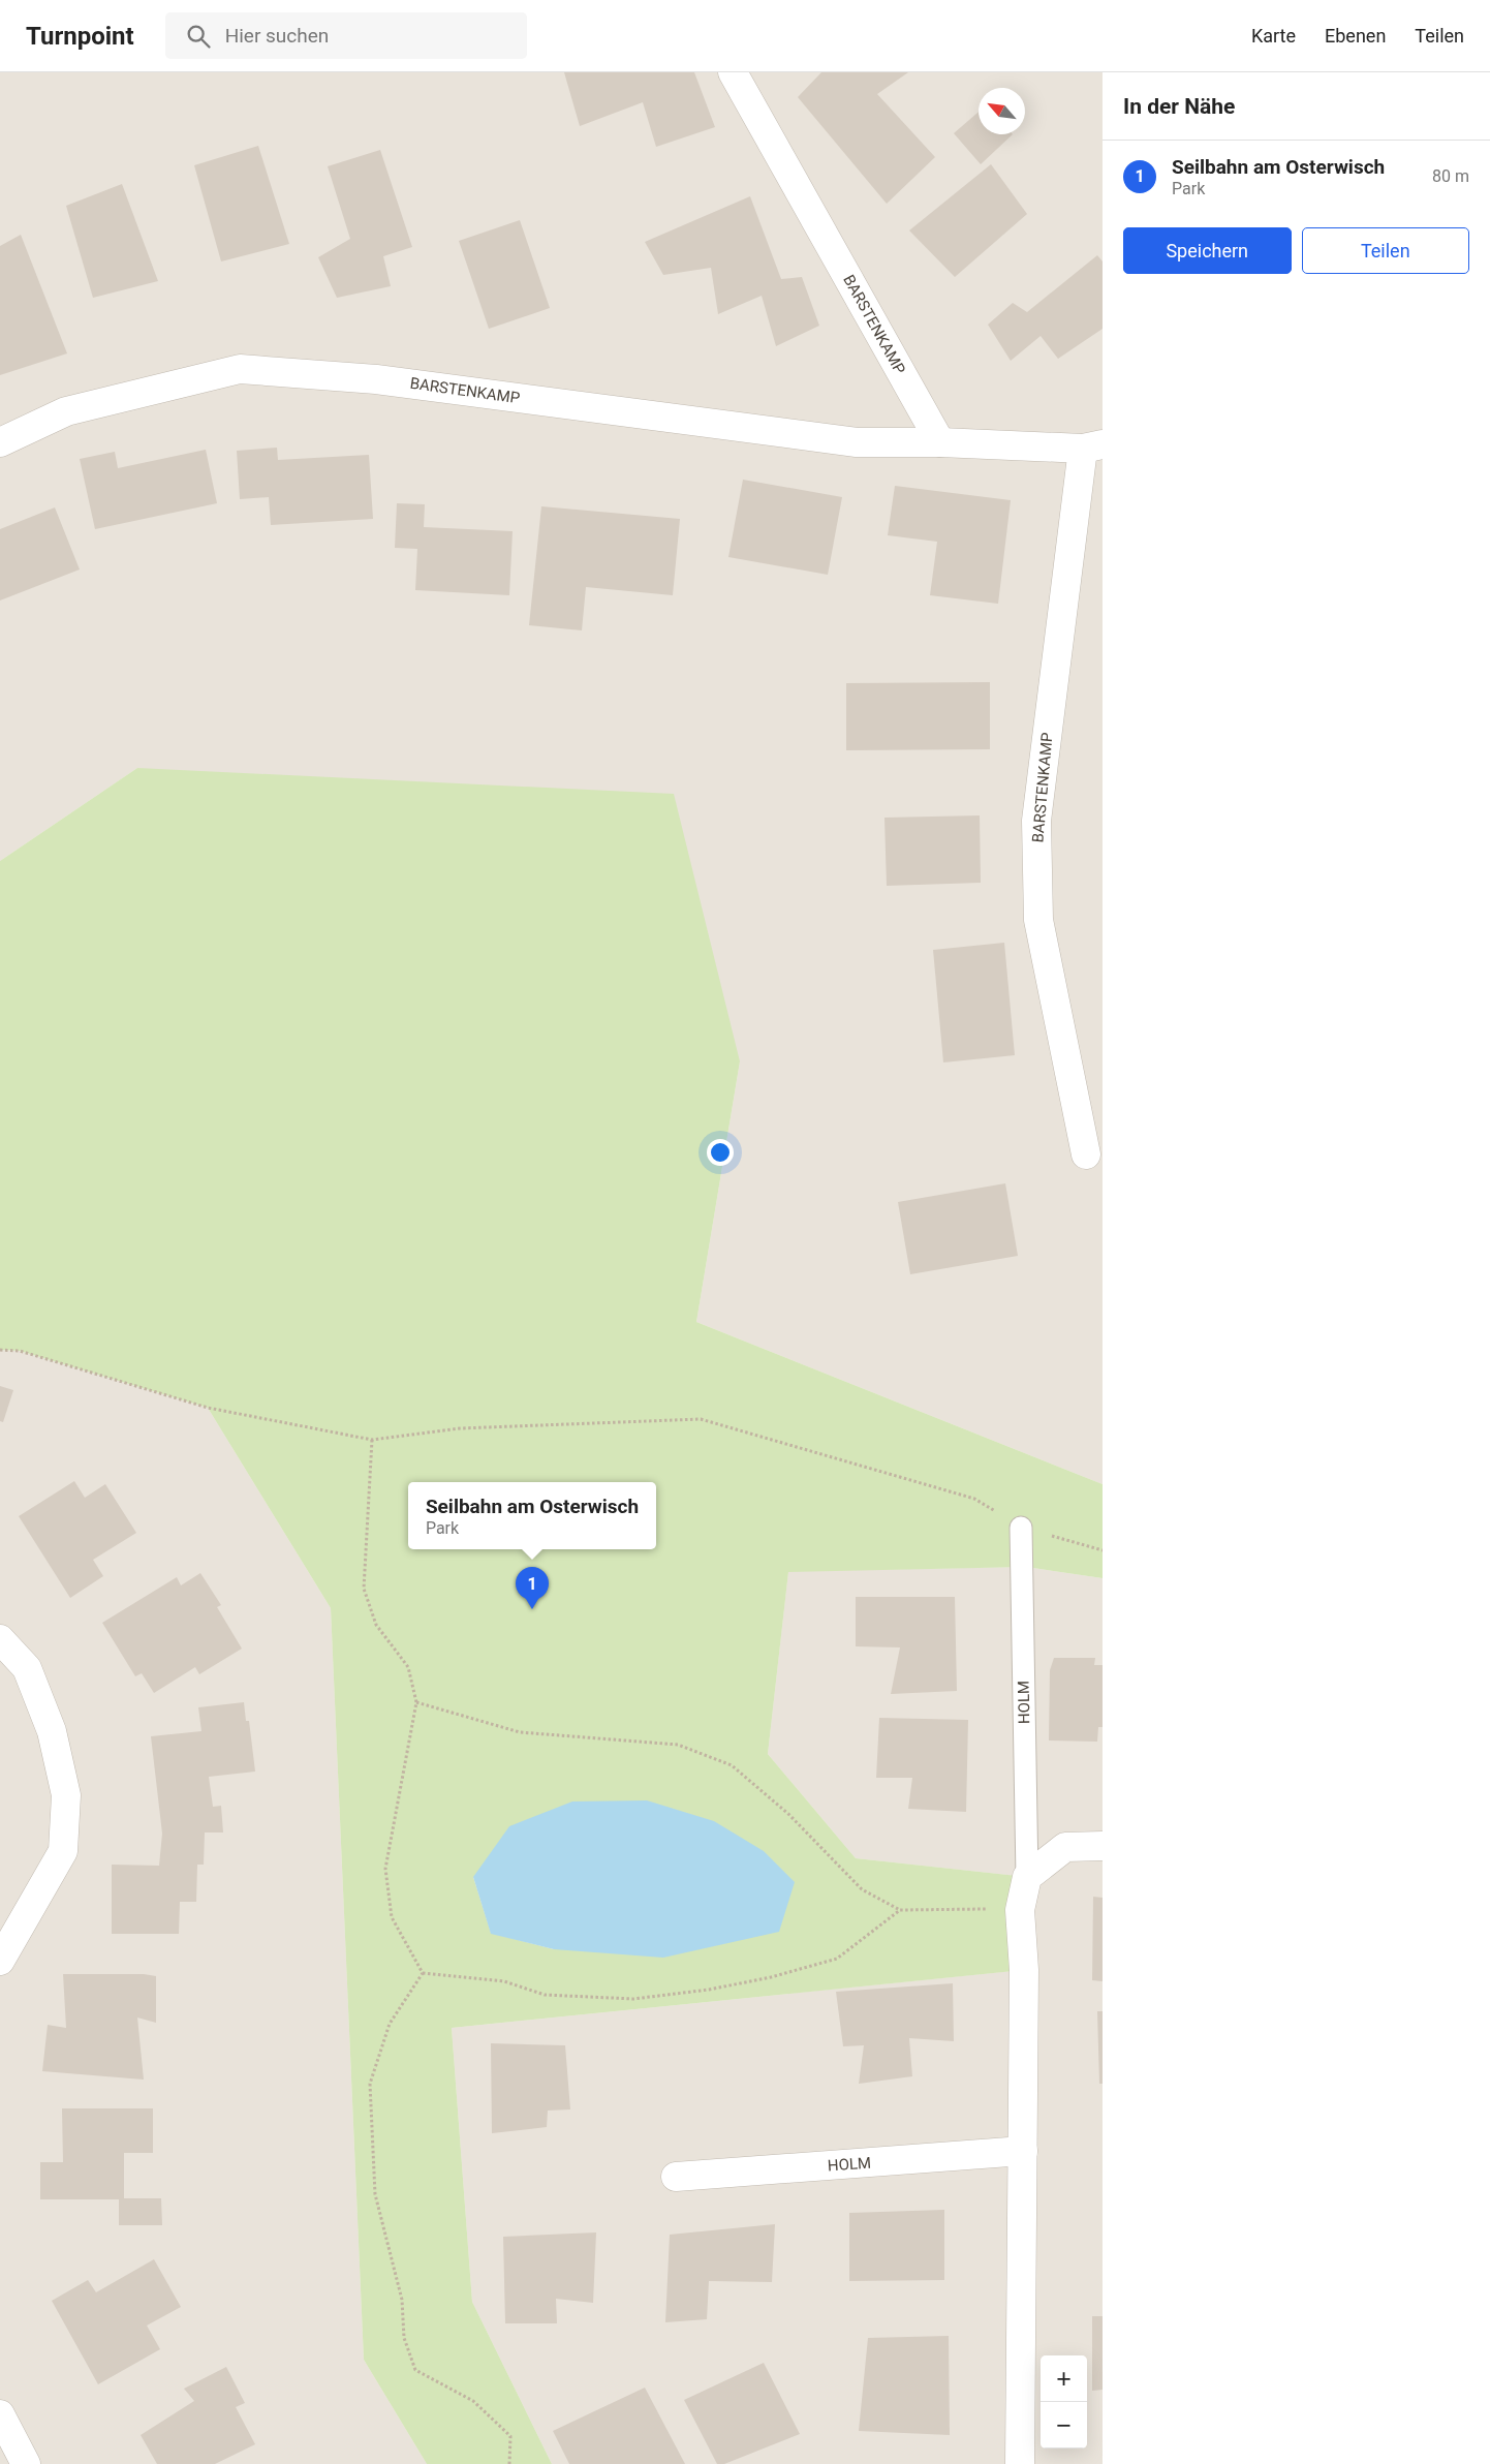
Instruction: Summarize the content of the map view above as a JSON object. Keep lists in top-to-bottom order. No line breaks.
{"streets":{"street":["BARSTENKAMP","HOLM"]},"north":"top left","page":{"header":"Turnpoint","search":"Hier suchen","nav":["Karte","Ebenen","Teilen"],"heading":"In der Nähe","list":[{"mark":"1","name":"Seilbahn am Osterwisch","note":"Park","value":"80 m"}],"buttons":["Speichern","Teilen"],"popup":["Seilbahn am Osterwisch","Park"],"pins":"1","map_buttons":["+","−"]}}
